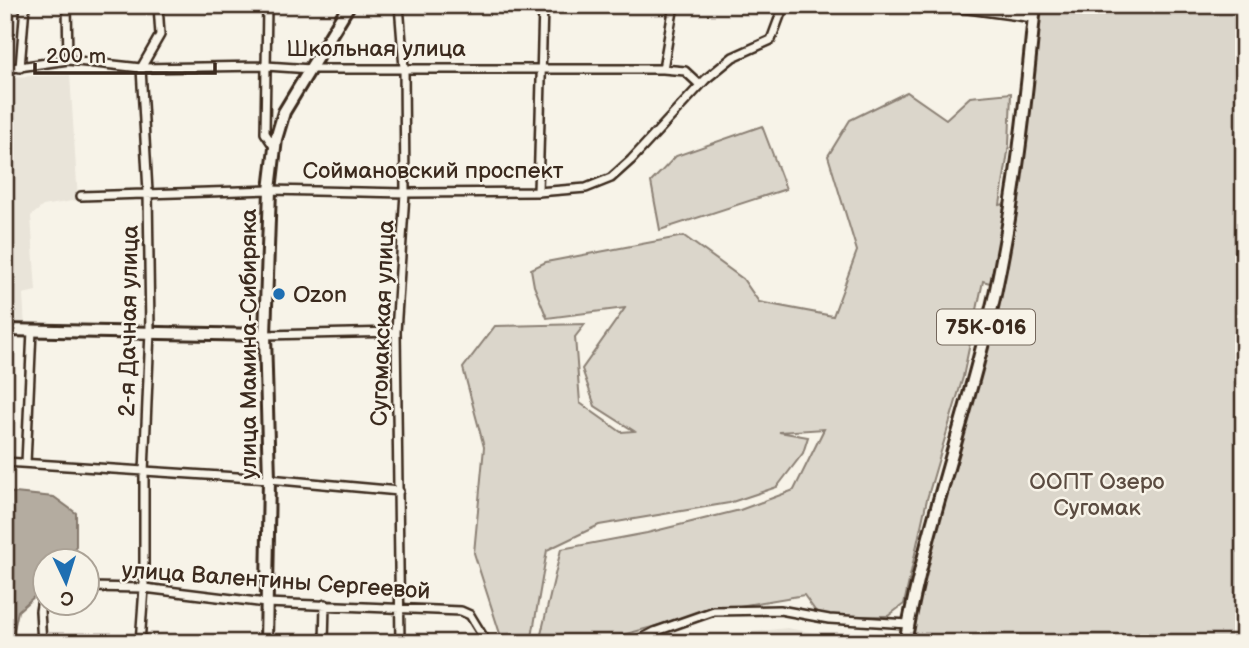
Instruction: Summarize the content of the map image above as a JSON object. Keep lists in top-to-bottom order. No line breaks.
{"streets":{"main road":["75К-016","улица Мамина-Сибиряка"],"street":["Школьная улица","Соймановский проспект","2-я Дачная улица","Сугомакская улица","улица Валентины Сергеевой"]},"crossings":[["Школьная улица","Соймановский проспект"],["Школьная улица","2-я Дачная улица"],["Школьная улица","Сугомакская улица"],["Школьная улица","улица Мамина-Сибиряка"],["Соймановский проспект","2-я Дачная улица"],["Соймановский проспект","Сугомакская улица"],["Соймановский проспект","улица Мамина-Сибиряка"],["2-я Дачная улица","улица Валентины Сергеевой"],["Сугомакская улица","улица Валентины Сергеевой"],["улица Мамина-Сибиряка","улица Валентины Сергеевой"]],"parks":["ООПТ Озеро Сугомак"],"places":["Ozon"],"scale_bar":"200 m","north":"bottom"}
